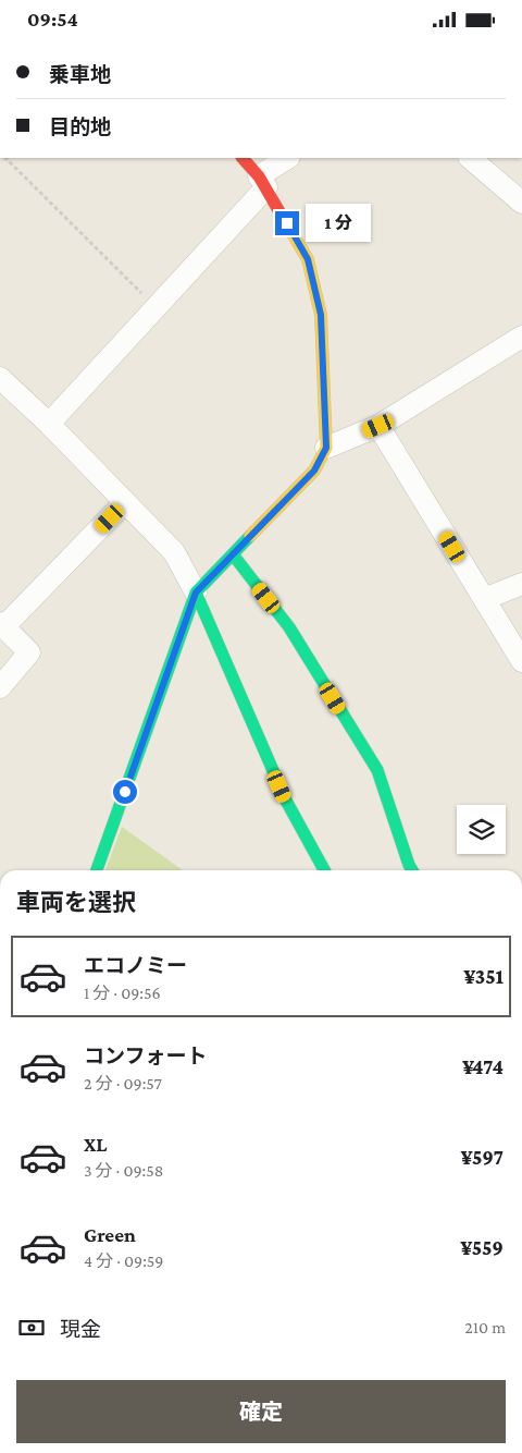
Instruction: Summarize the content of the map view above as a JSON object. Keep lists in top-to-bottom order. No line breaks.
{"page":{"status":"09:54","banner":["乗車地","目的地"],"bubble":"1 分","heading":"車両を選択","list":[{"name":"エコノミー","note":"1 分 · 09:56","value":"¥351"},{"name":"コンフォート","note":"2 分 · 09:57","value":"¥474"},{"name":"XL","note":"3 分 · 09:58","value":"¥597"},{"name":"Green","note":"4 分 · 09:59","value":"¥559"}],"pay":["現金","210 m"],"buttons":"確定"}}
